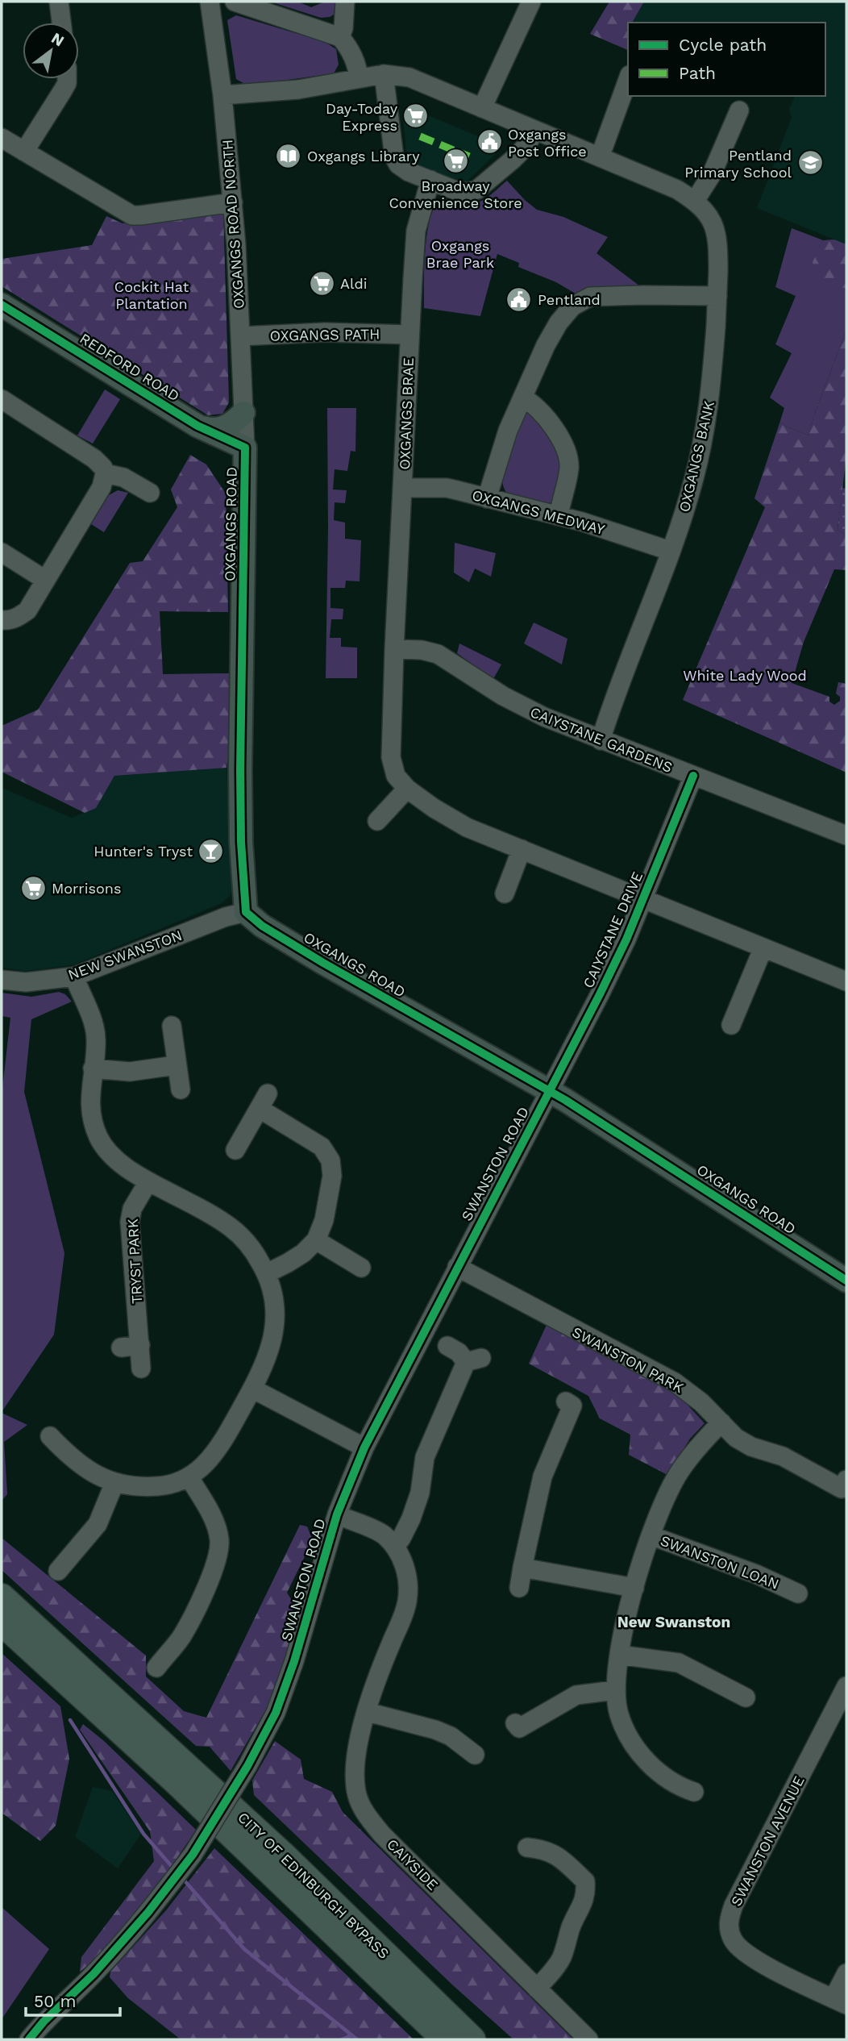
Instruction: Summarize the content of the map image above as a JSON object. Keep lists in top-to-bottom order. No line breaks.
{"streets":{"highway":["CITY OF EDINBURGH BYPASS"],"main road":["REDFORD ROAD","OXGANGS ROAD"],"street":["OXGANGS ROAD NORTH","OXGANGS PATH","OXGANGS BRAE","OXGANGS BANK","OXGANGS MEDWAY","CAIYSTANE GARDENS","CAIYSTANE DRIVE","NEW SWANSTON","SWANSTON ROAD","TRYST PARK","SWANSTON PARK","SWANSTON LOAN","SWANSTON AVENUE","CAIYSIDE"]},"crossings":[["OXGANGS ROAD NORTH","OXGANGS PATH"],["OXGANGS ROAD NORTH","REDFORD ROAD"],["OXGANGS ROAD NORTH","OXGANGS BANK"],["OXGANGS ROAD NORTH","OXGANGS ROAD"],["OXGANGS PATH","OXGANGS BRAE"],["REDFORD ROAD","OXGANGS ROAD"],["OXGANGS BRAE","OXGANGS MEDWAY"],["OXGANGS BRAE","CAIYSTANE GARDENS"],["OXGANGS BANK","OXGANGS MEDWAY"],["OXGANGS BANK","CAIYSTANE GARDENS"],["OXGANGS ROAD","CAIYSTANE DRIVE"],["OXGANGS ROAD","NEW SWANSTON"],["OXGANGS ROAD","SWANSTON ROAD"],["CAIYSTANE GARDENS","CAIYSTANE DRIVE"],["CAIYSTANE DRIVE","SWANSTON ROAD"],["SWANSTON ROAD","SWANSTON PARK"],["SWANSTON ROAD","CAIYSIDE"]],"districts":["New Swanston"],"parks":["Oxgangs Brae Park","Cockit Hat Plantation","White Lady Wood"],"places":{"supermarket":["Day-Today Express","Broadway Convenience Store","Aldi","Morrisons"],"public building":["Oxgangs Post Office","Pentland"],"library":["Oxgangs Library"],"school or university":["Pentland Primary School"],"bar":["Hunter's Tryst"]},"legend":["Cycle path","Path"],"scale_bar":"50 m","north":"top right"}
